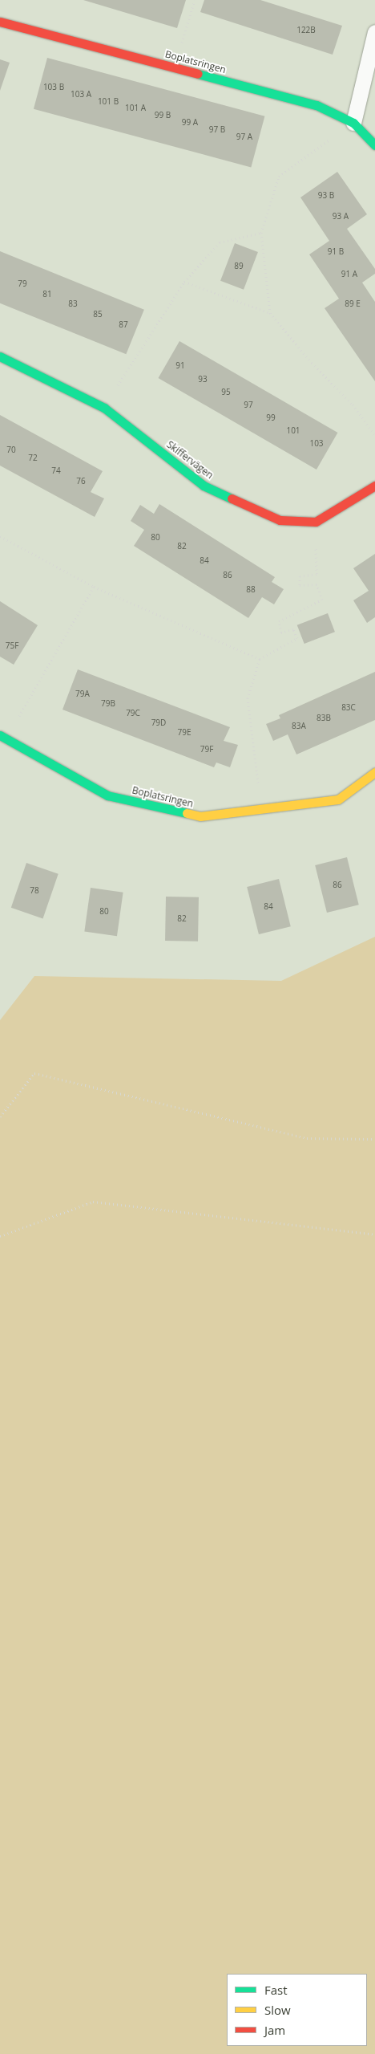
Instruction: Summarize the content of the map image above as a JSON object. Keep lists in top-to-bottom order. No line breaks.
{"streets":{"street":["Boplatsringen","Skiffervägen"]},"house_numbers":["122B","103 B","103 A","101 B","101 A","99 B","99 A","97 B","97 A","93 B","93 A","91 B","89","91 A","79","81","83","89 E","85","87","91","93","95","97","99","101","103","70","72","74","76","80","82","84","86","88","75F","79A","79B","83C","79C","83B","79D","83A","79E","79F","86","78","84","80","82"],"legend":["Fast","Slow","Jam"]}
